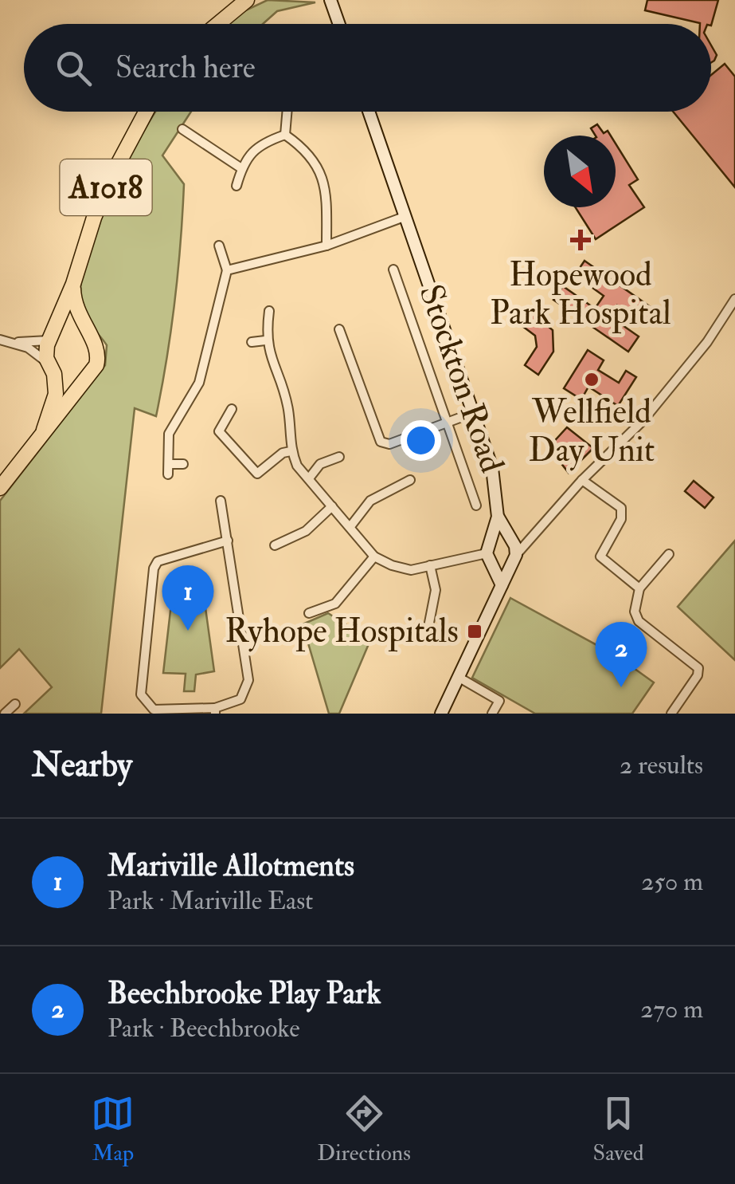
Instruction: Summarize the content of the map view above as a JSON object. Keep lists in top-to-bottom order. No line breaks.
{"streets":{"highway":["A1018"],"main road":["Stockton Road"]},"places":{"health":["Hopewood Park Hospital"],"other":["Wellfield Day Unit"],"transit":["Ryhope Hospitals"]},"north":"bottom right","page":{"search":"Search here","pins":["1","2"],"heading":["Nearby","2 results"],"list":[{"mark":"1","name":"Mariville Allotments","note":"Park · Mariville East","value":"250 m"},{"mark":"2","name":"Beechbrooke Play Park","note":"Park · Beechbrooke","value":"270 m"}],"nav":["Map","Directions","Saved"]}}
